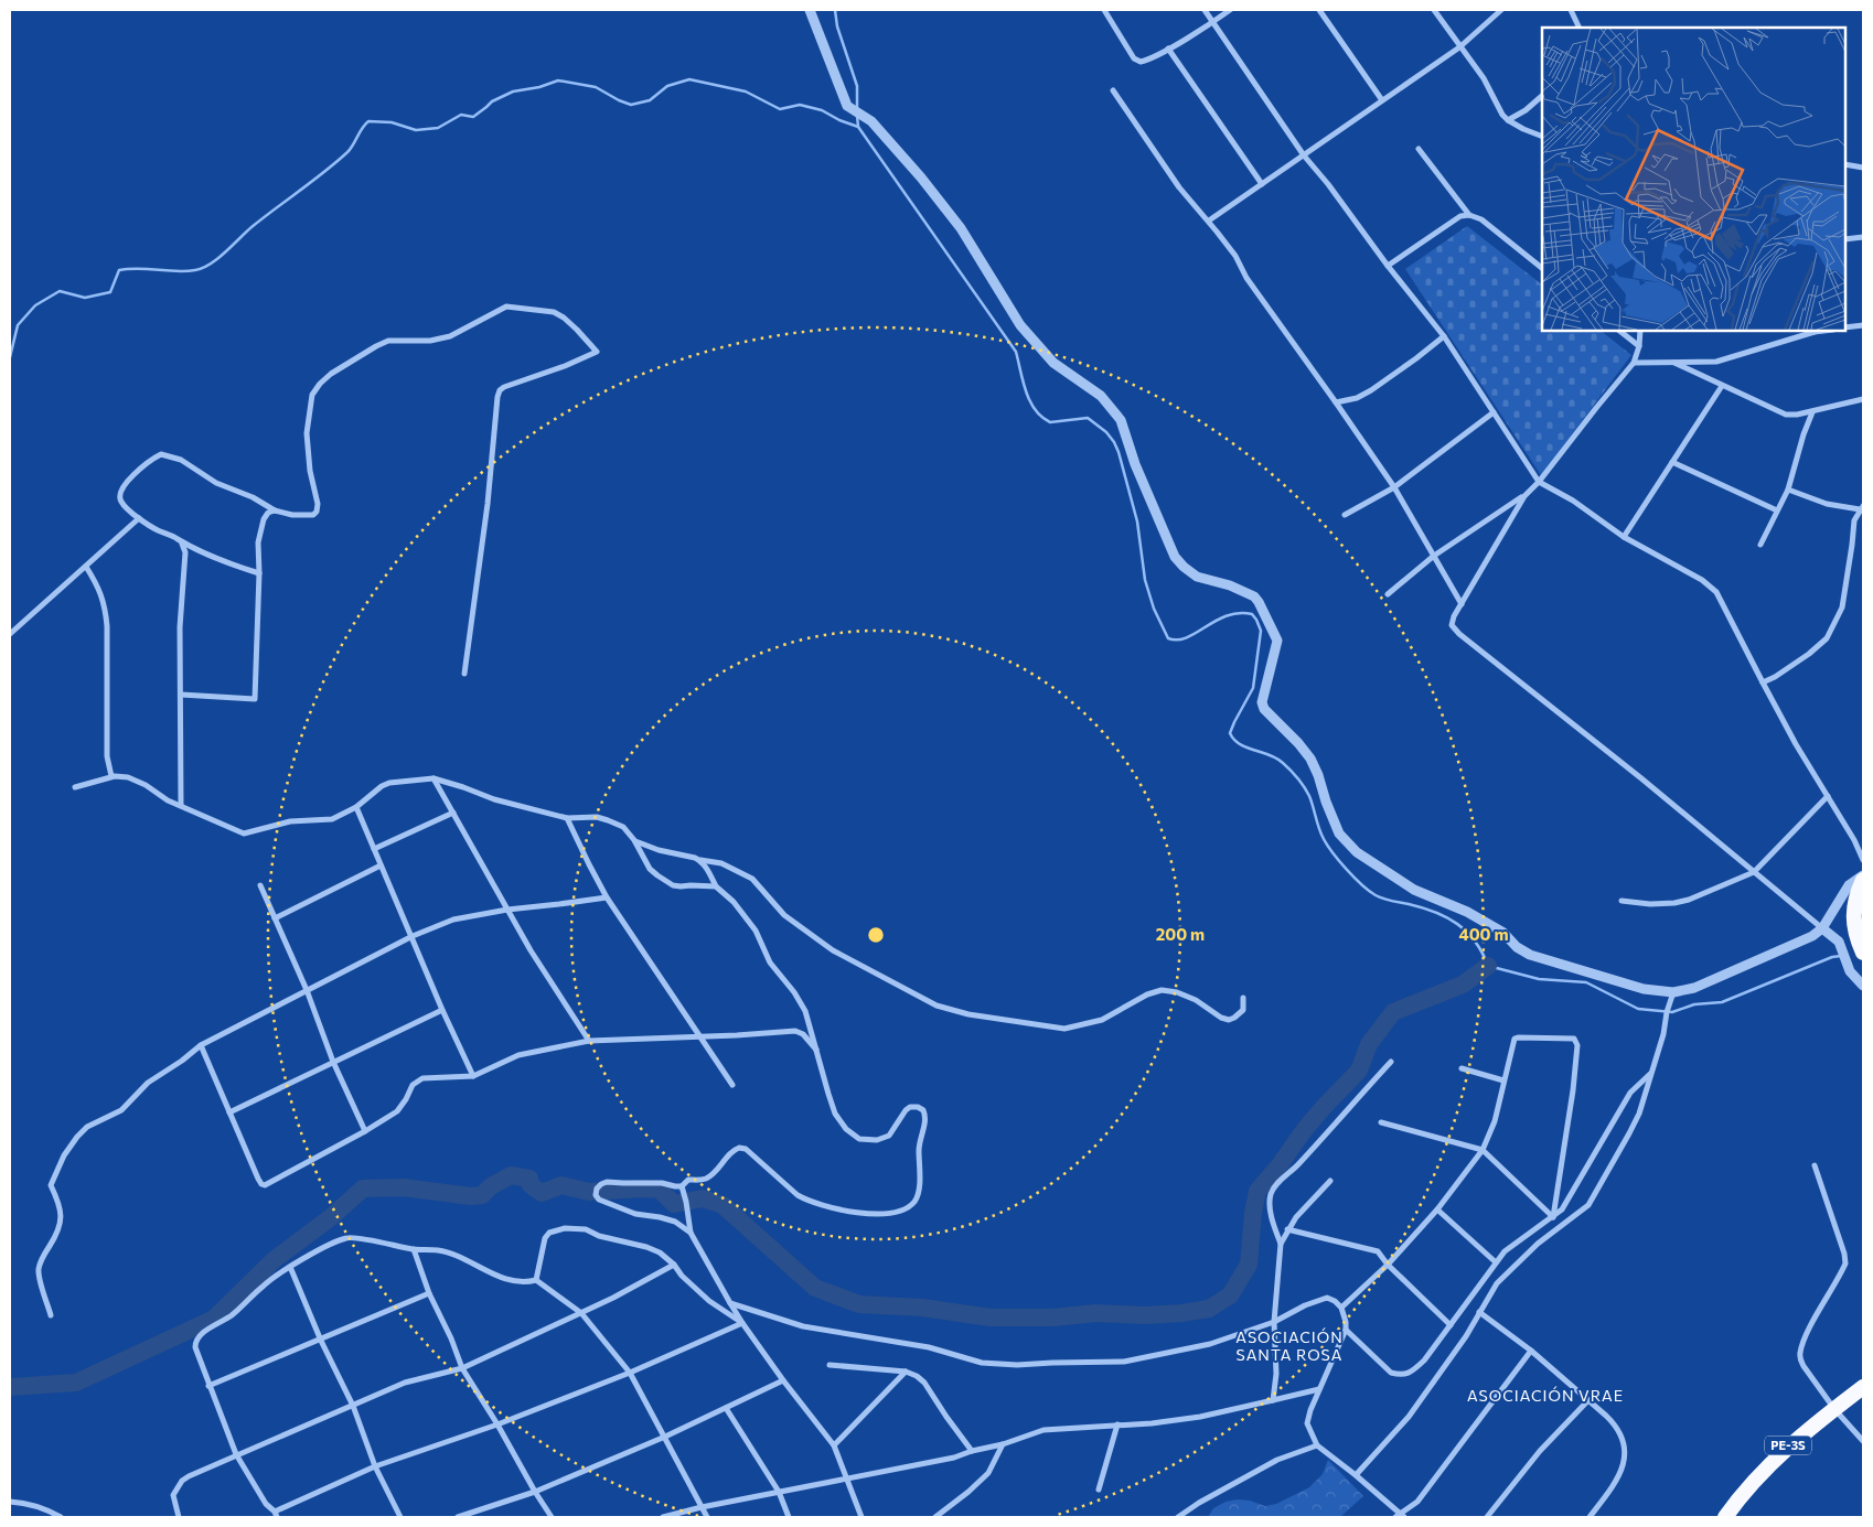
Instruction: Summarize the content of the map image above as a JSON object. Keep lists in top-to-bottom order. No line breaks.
{"streets":{"highway":["PE-3S"]},"districts":["ASOCIACIÓN SANTA ROSA","ASOCIACIÓN VRAE"],"rings":["200 m","400 m"]}
